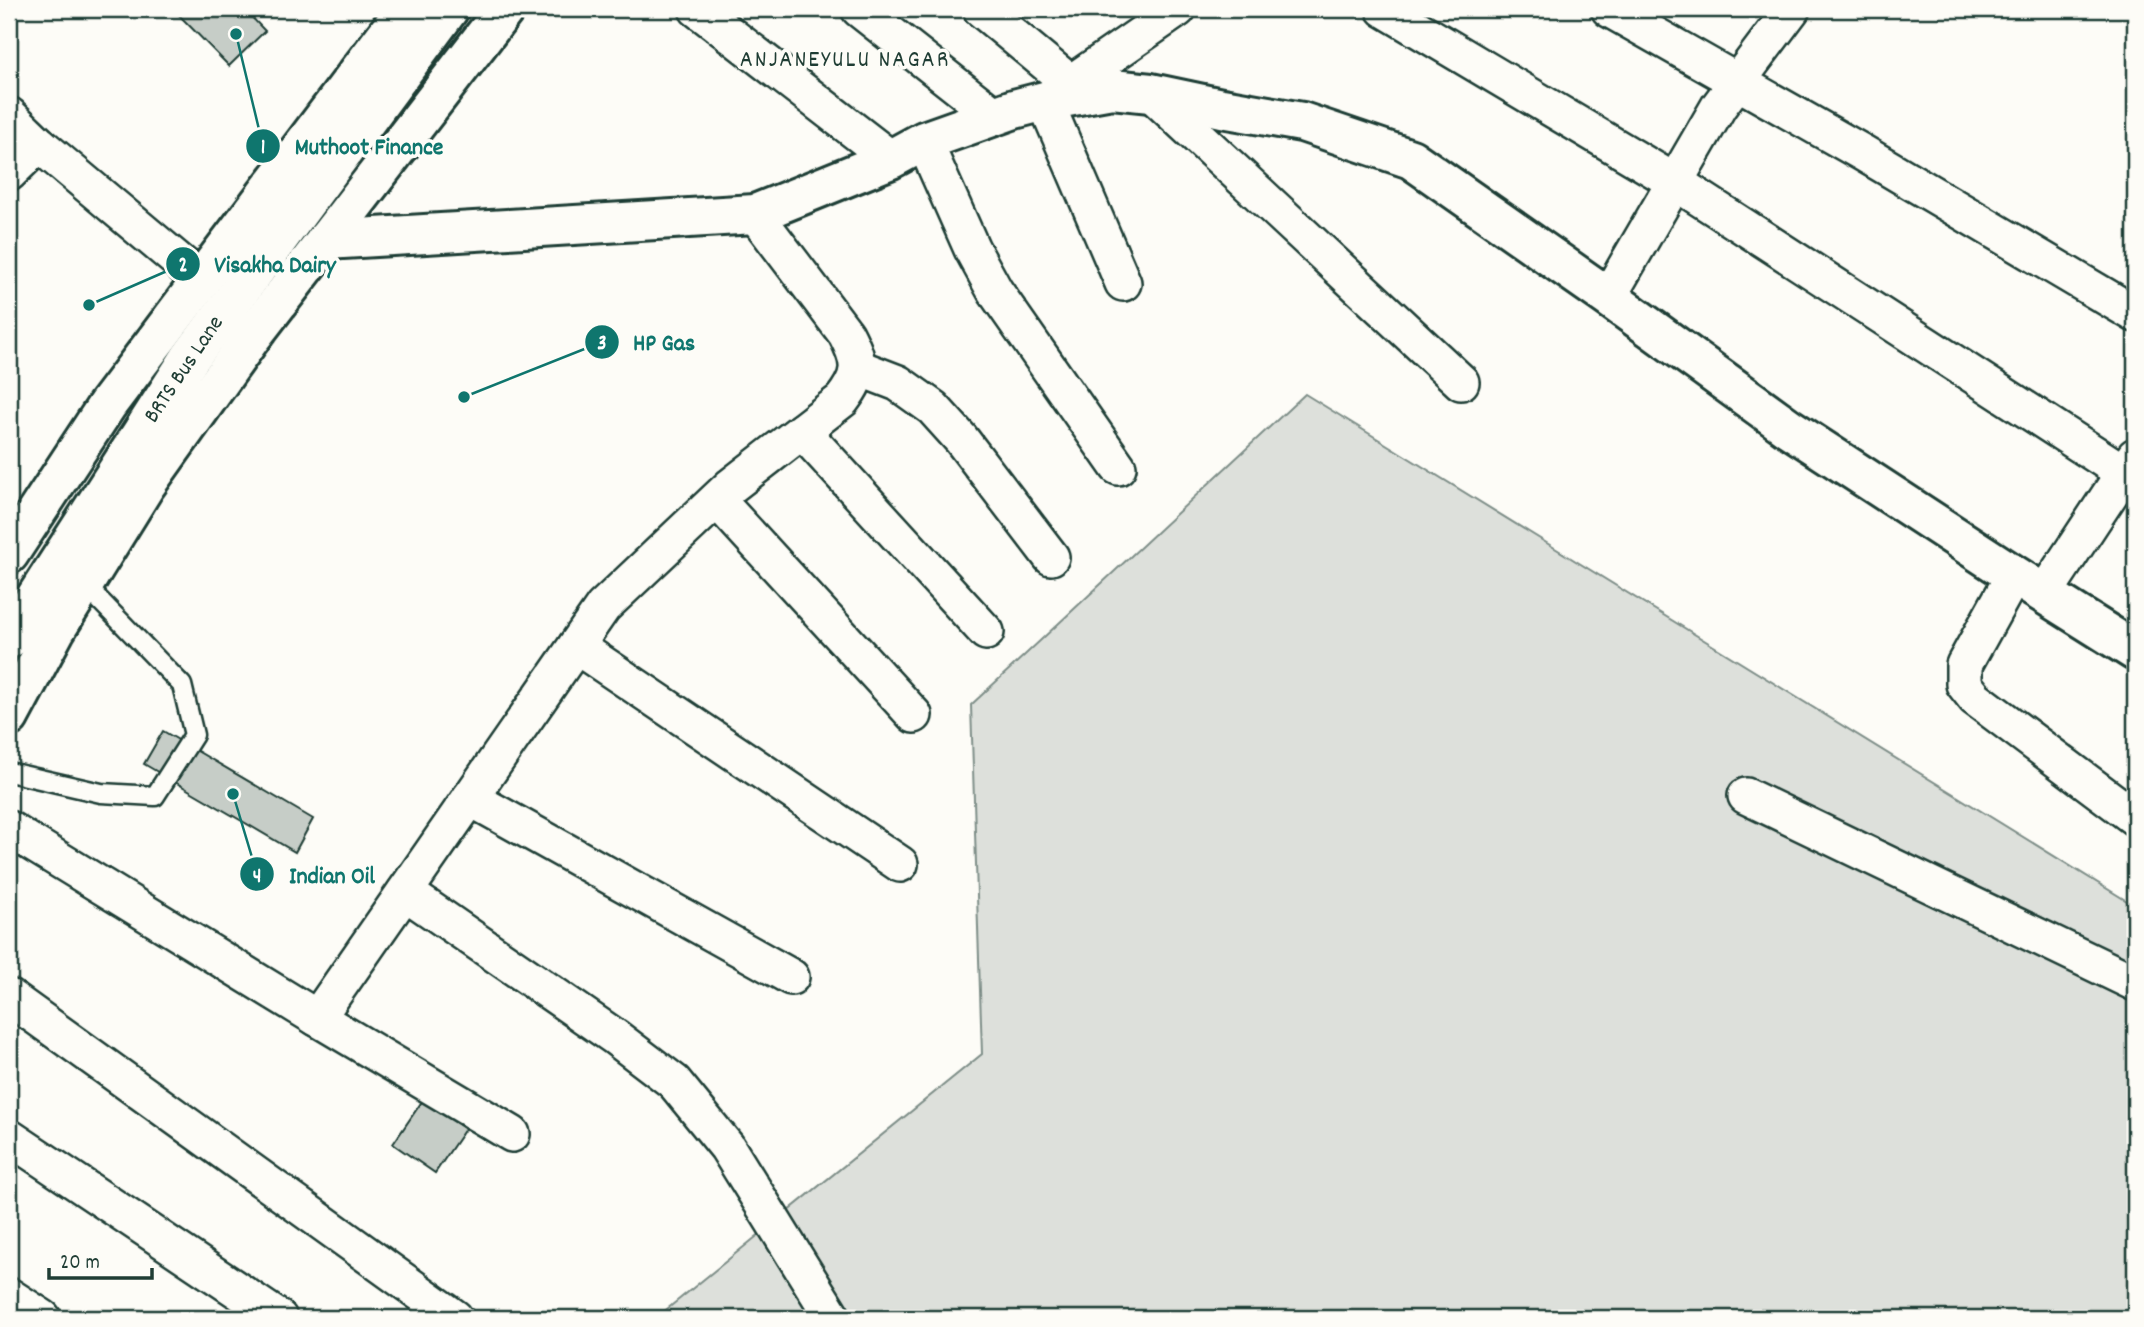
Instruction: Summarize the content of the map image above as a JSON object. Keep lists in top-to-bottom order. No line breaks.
{"streets":{"main road":["BRTS Bus Lane"]},"districts":["ANJANEYULU NAGAR"],"places":["Muthoot Finance","Visakha Dairy","HP Gas","Indian Oil"],"scale_bar":"20 m"}
